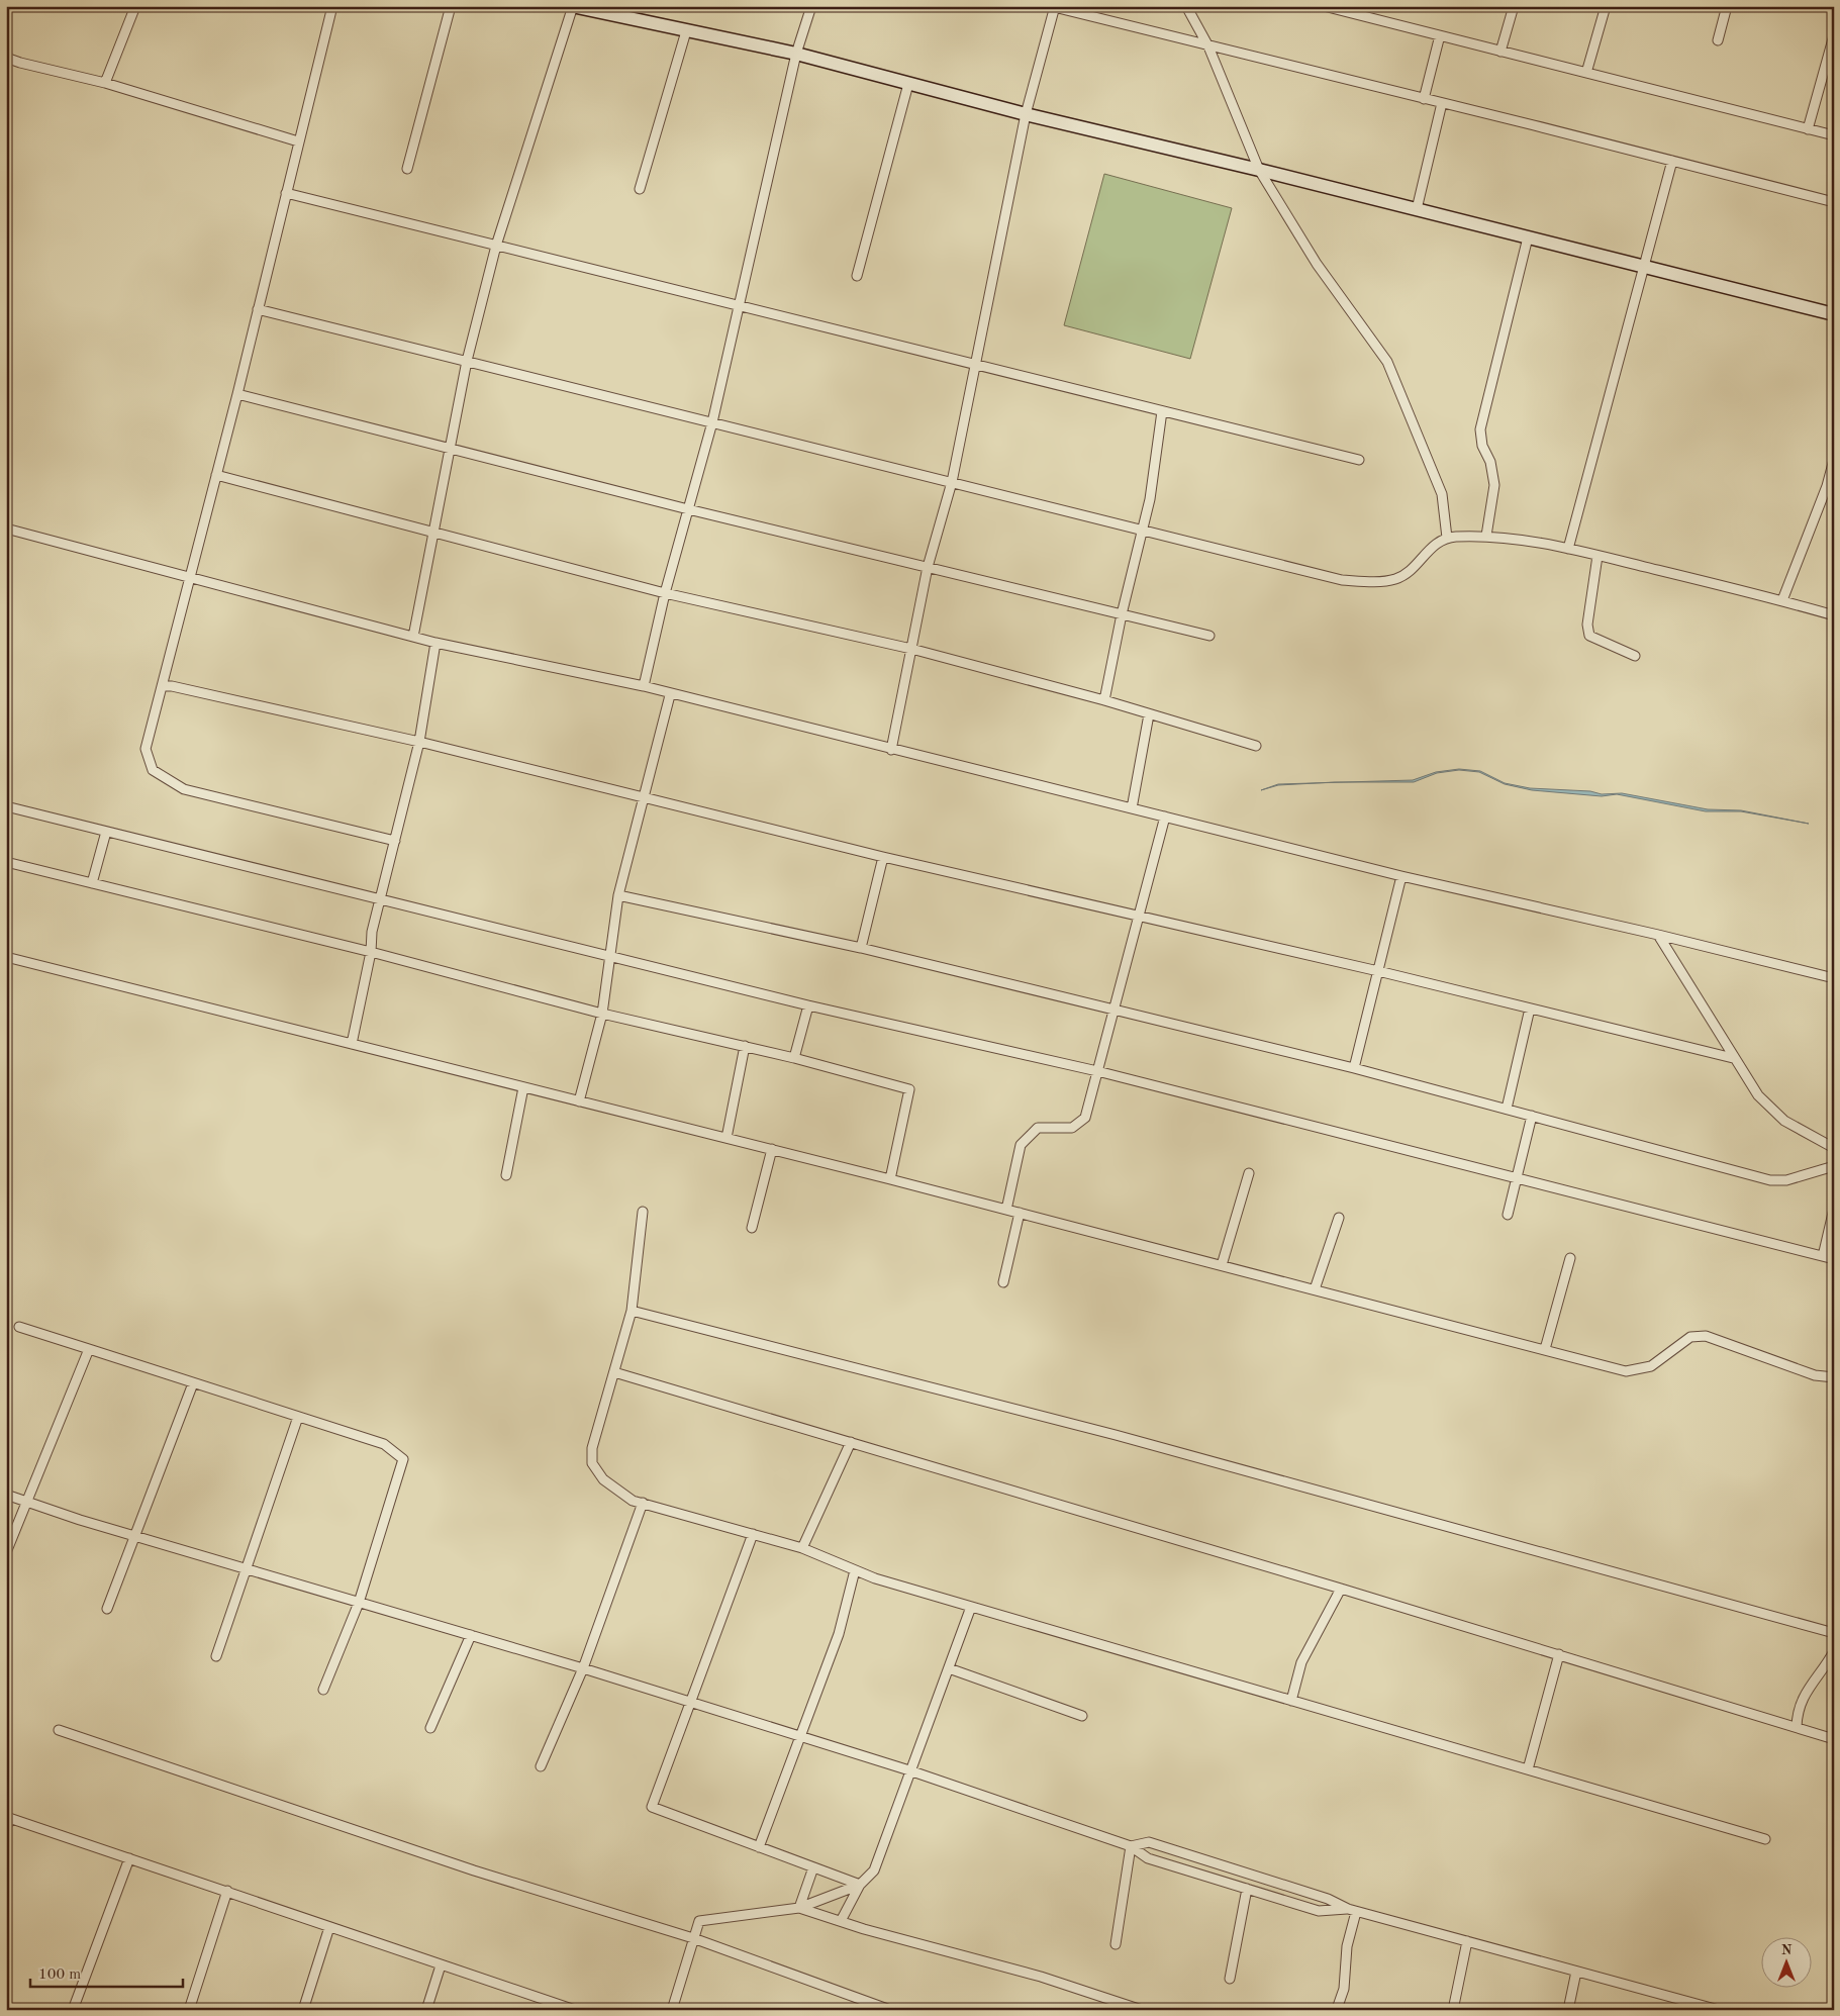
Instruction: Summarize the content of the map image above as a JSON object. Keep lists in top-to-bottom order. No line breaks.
{"scale_bar":"100 m","north":"top"}
